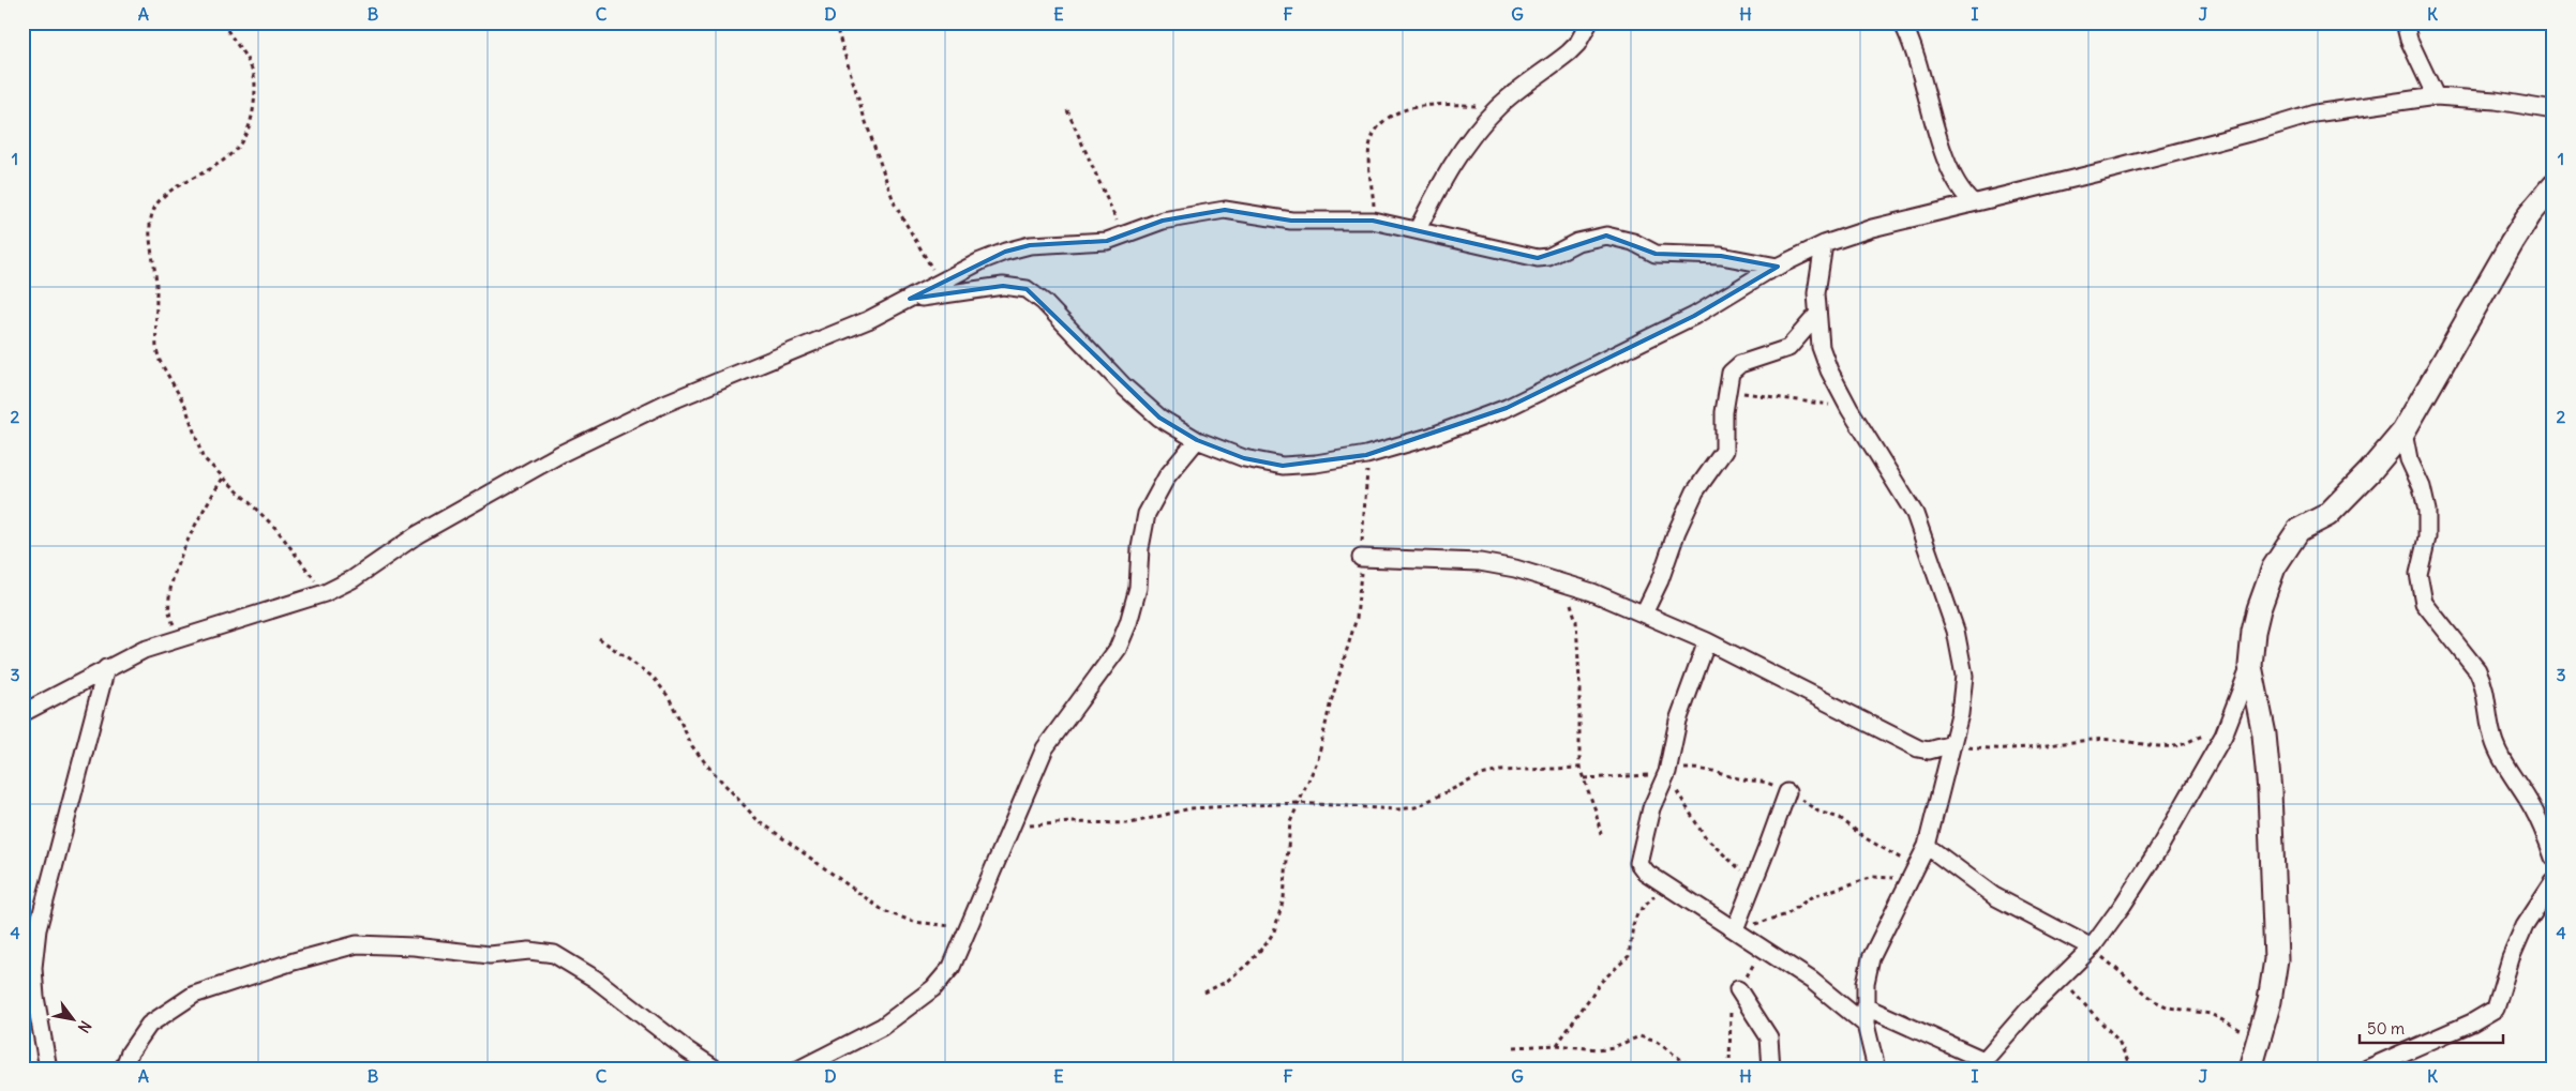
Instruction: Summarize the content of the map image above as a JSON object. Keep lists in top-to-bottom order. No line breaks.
{"scale_bar":"50 m","north":"bottom right","grid":{"columns":["A","B","C","D","E","F","G","H","I","J","K"],"rows":["1","2","3","4"]}}
